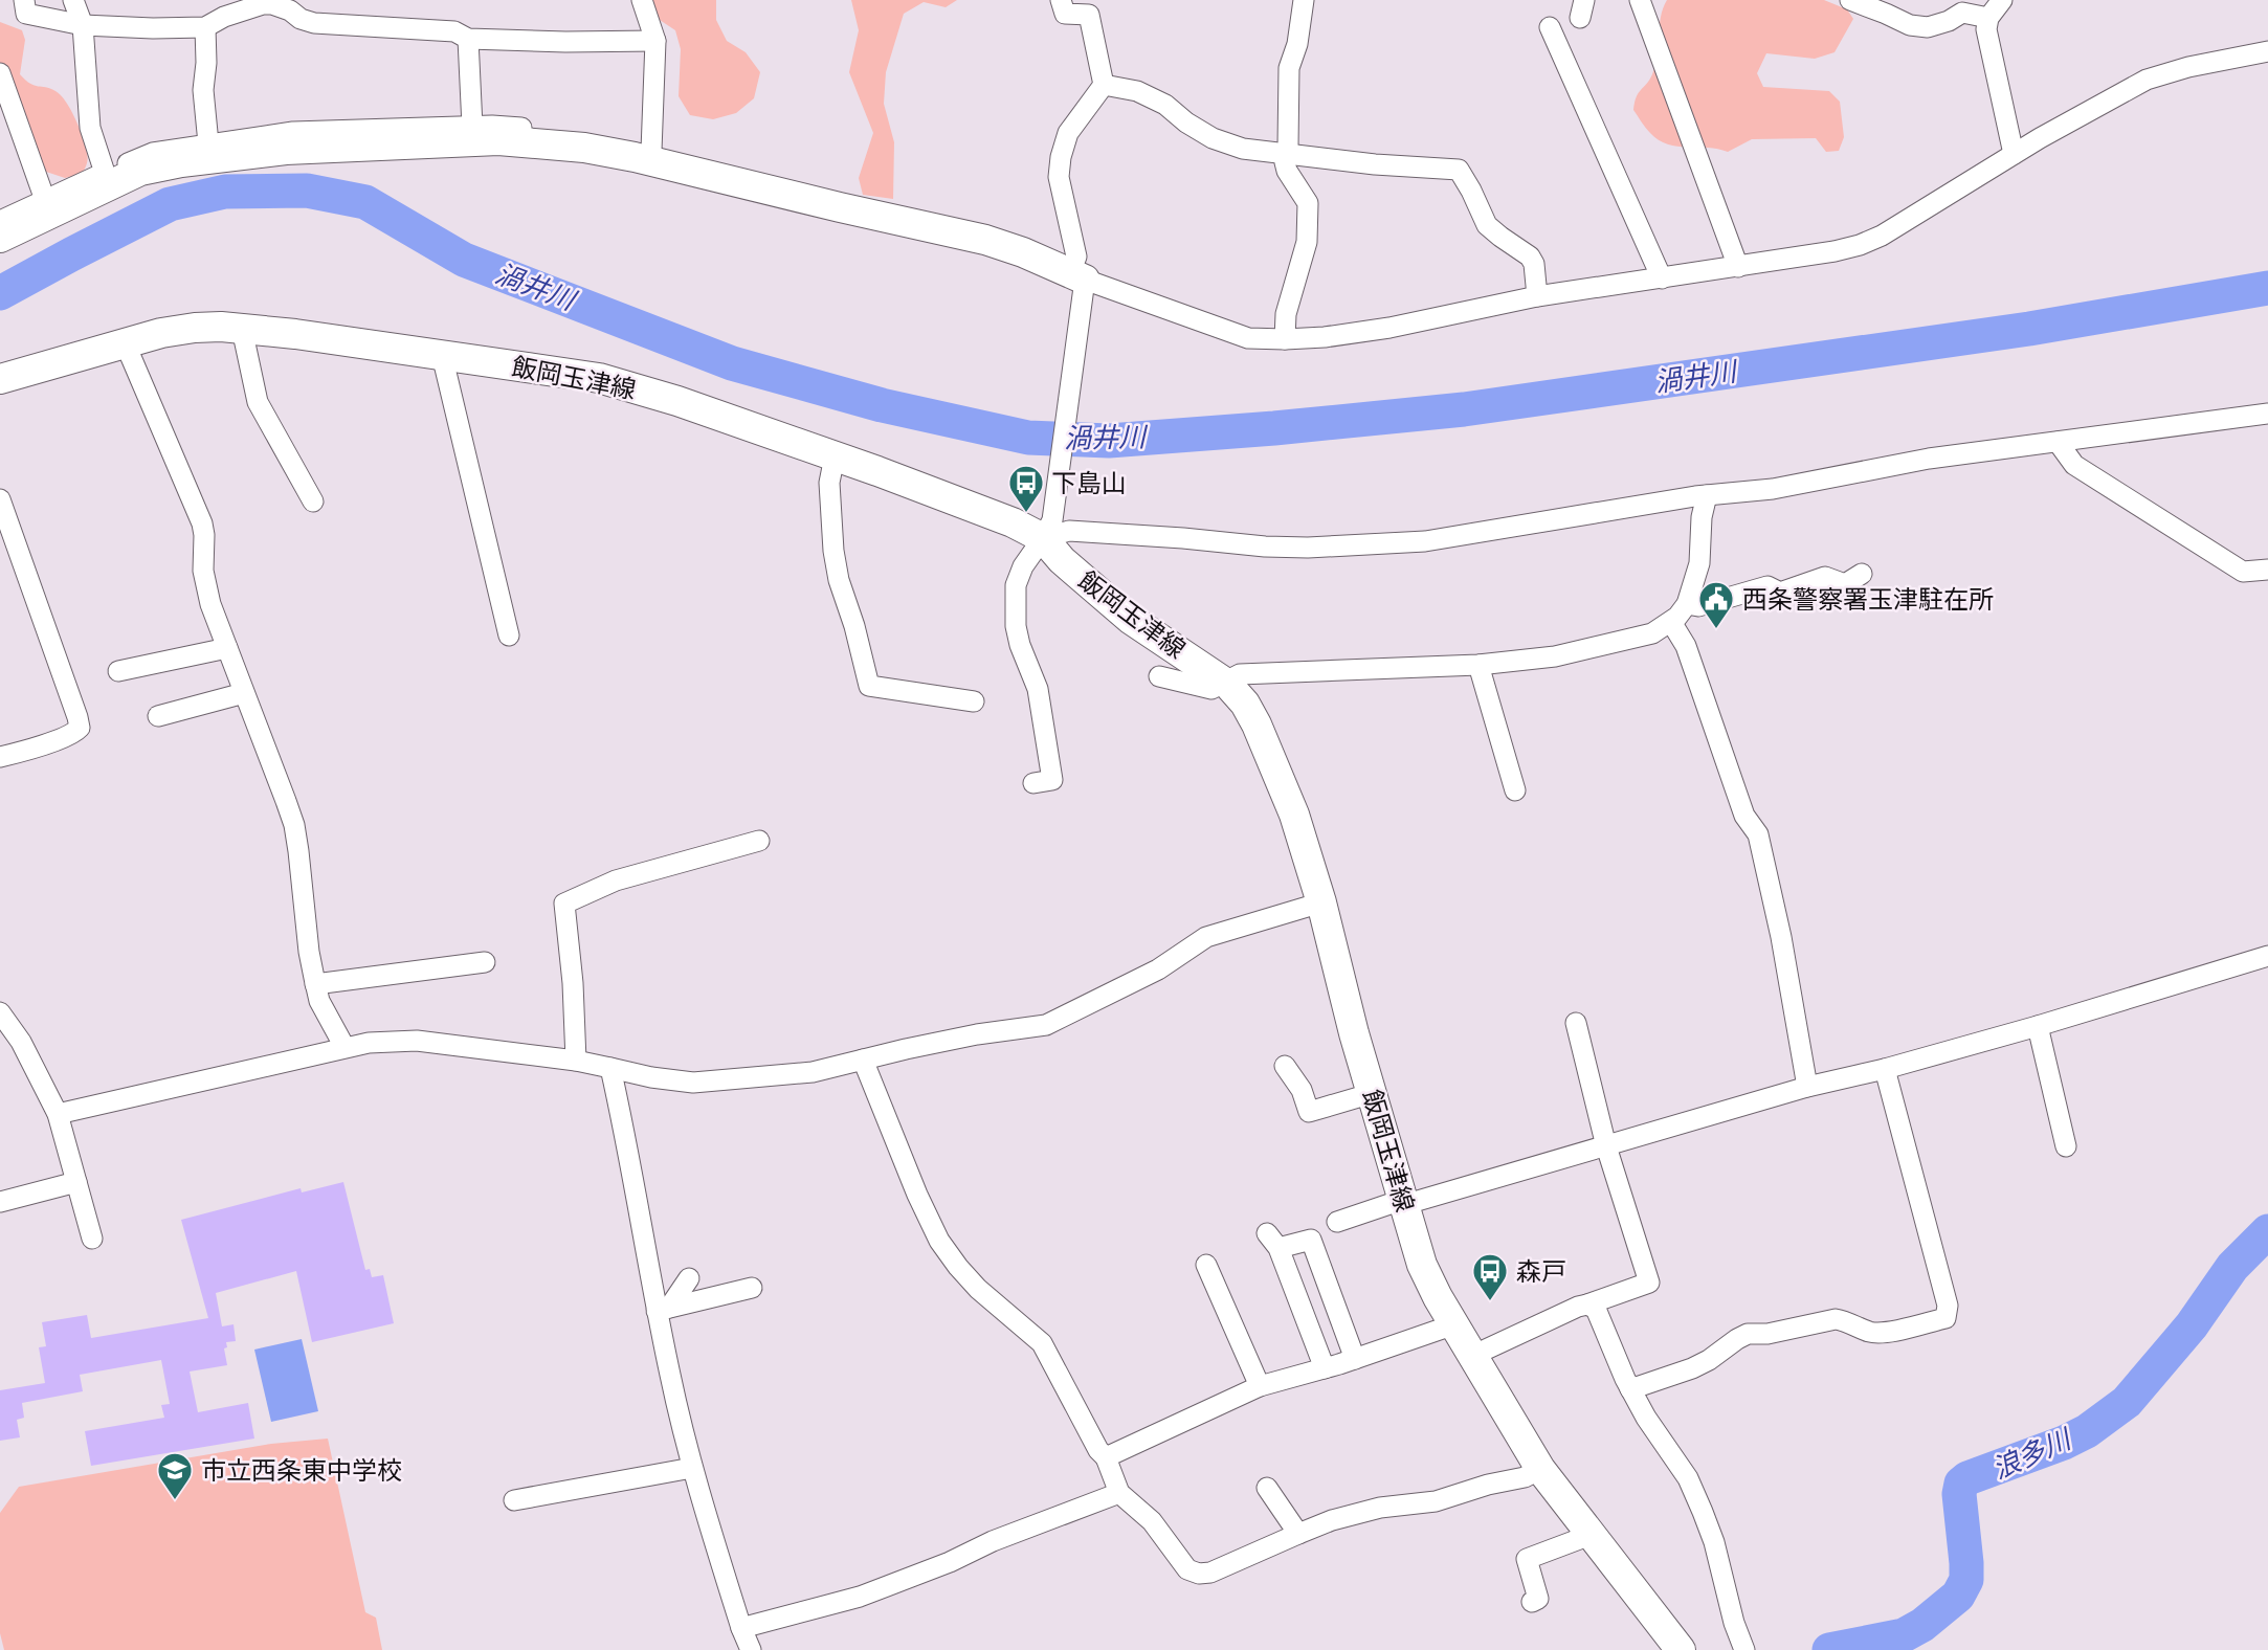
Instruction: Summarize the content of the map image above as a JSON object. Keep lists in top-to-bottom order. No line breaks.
{"streets":{"main road":["飯岡玉津線"]},"water":["渦井川","浪多川"],"places":{"bus stop":["下島山","森戸"],"public building":["西条警察署玉津駐在所"],"school or university":["市立西条東中学校"]}}
